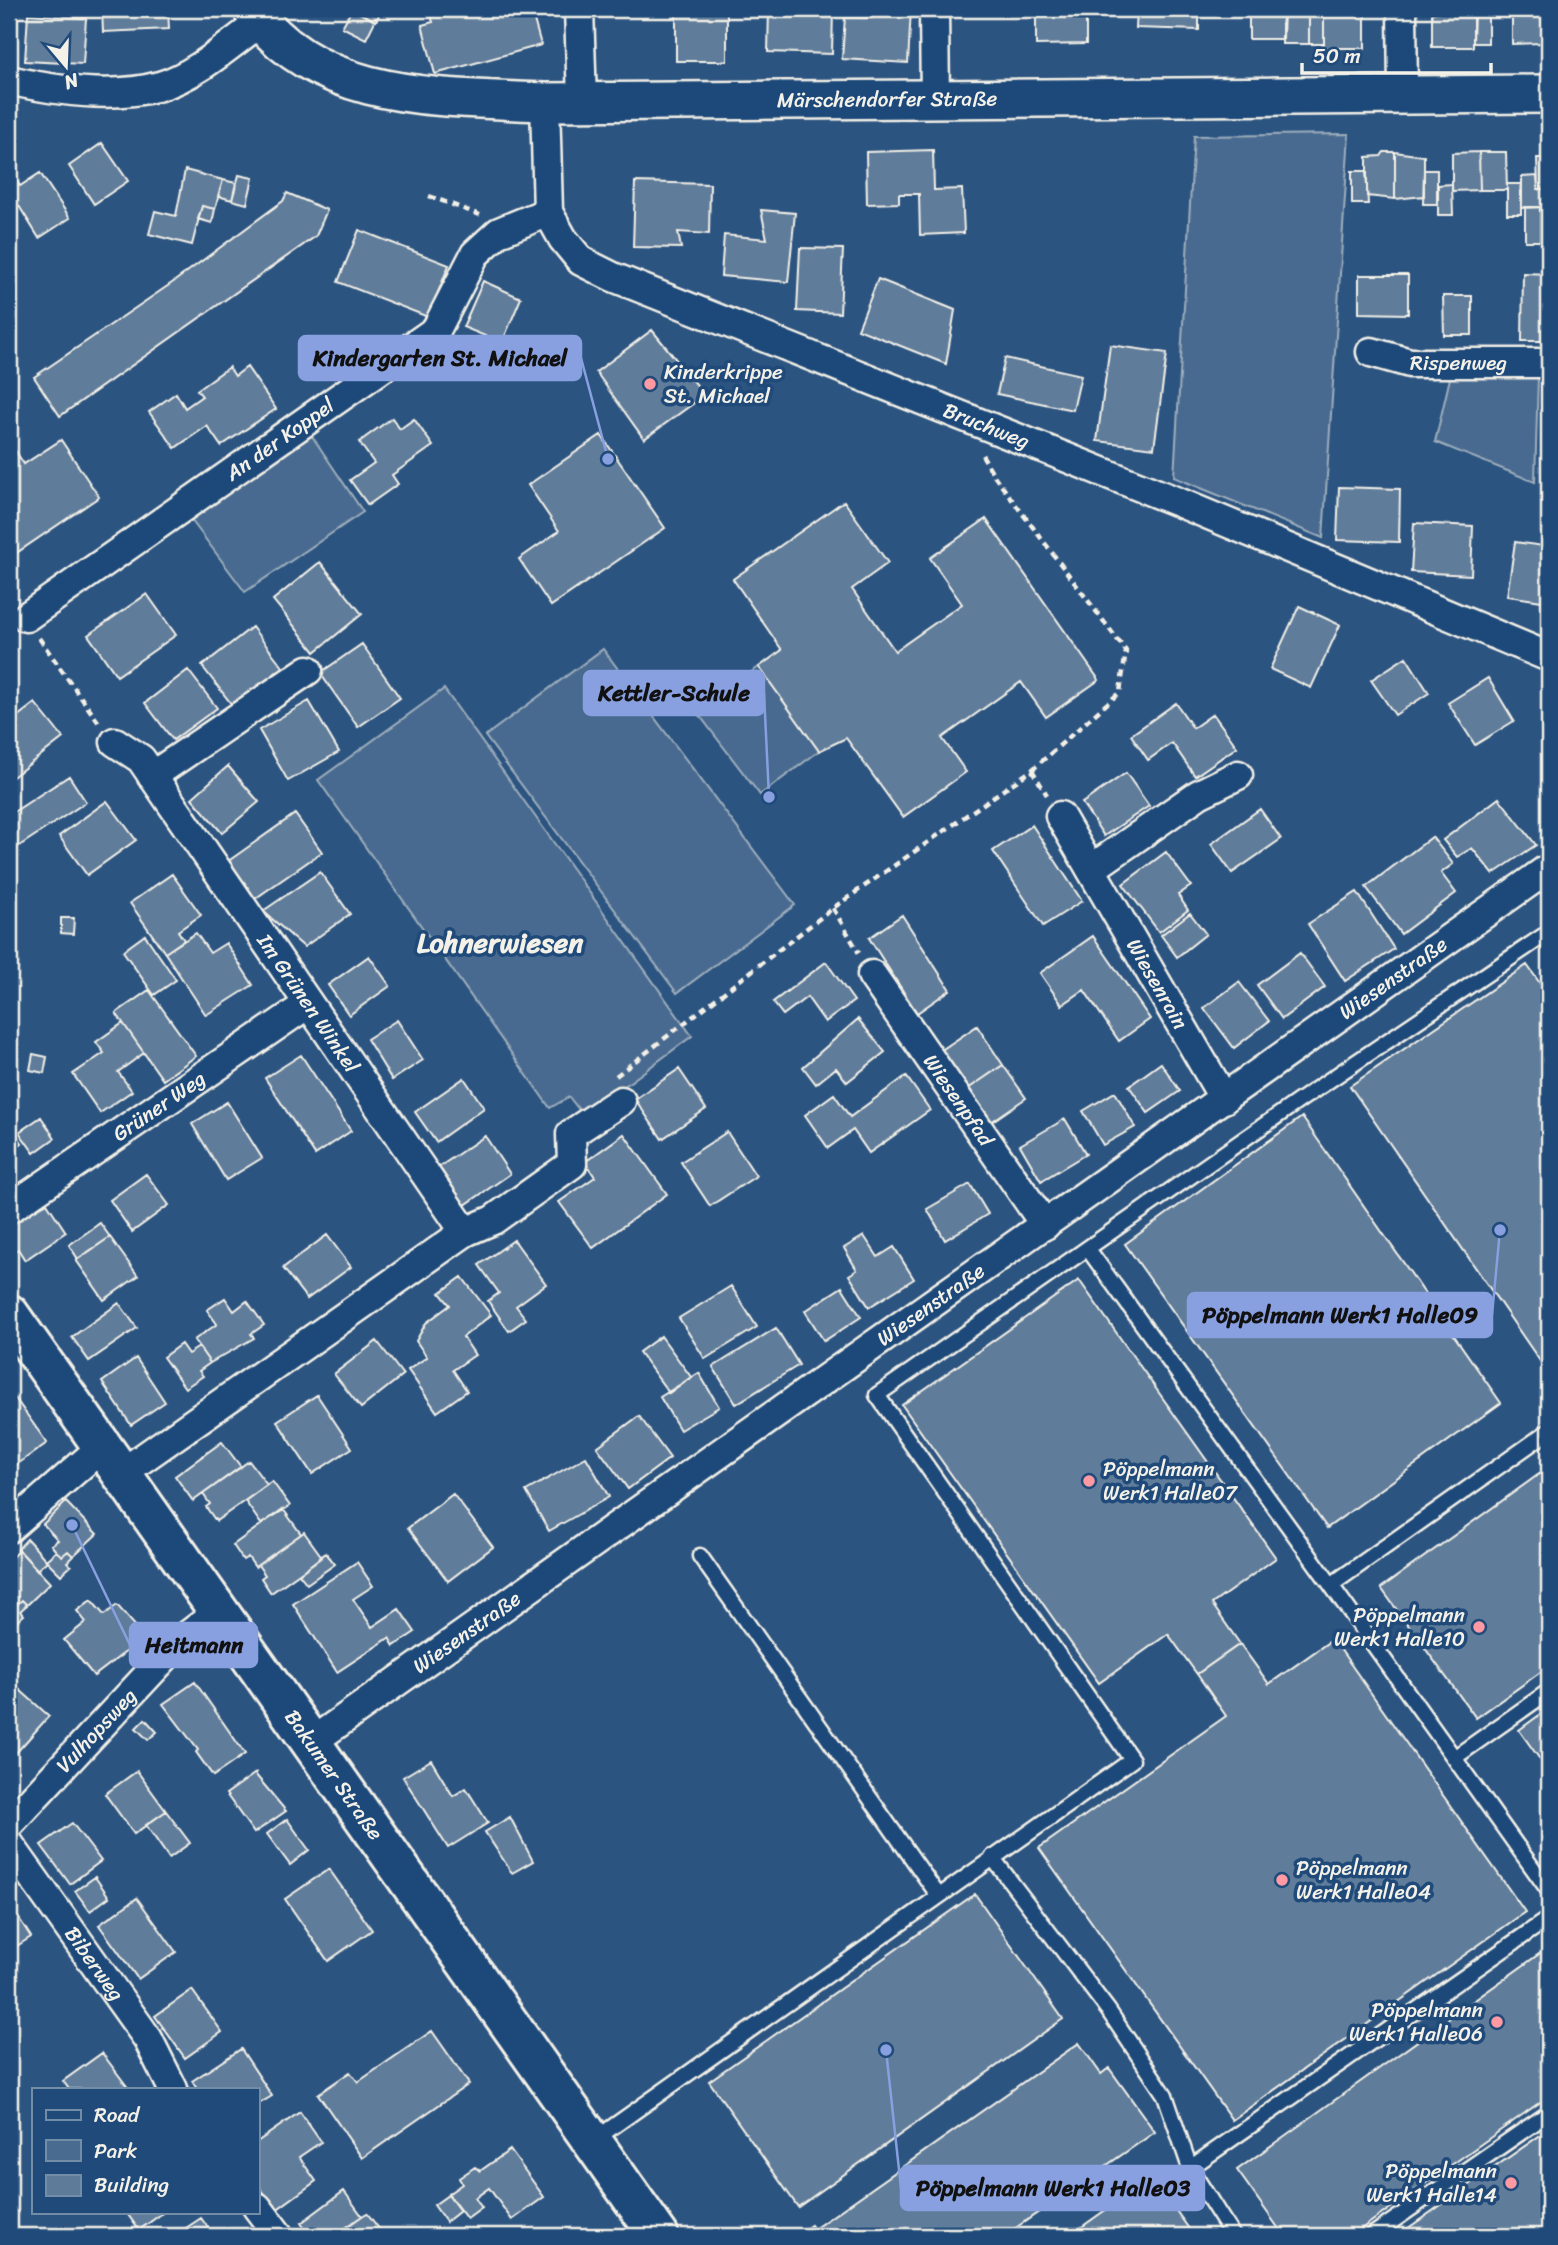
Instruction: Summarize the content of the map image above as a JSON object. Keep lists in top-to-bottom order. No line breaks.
{"streets":{"main road":["Bakumer Straße"],"street":["Märschendorfer Straße","Rispenweg","Bruchweg","An der Koppel","Wiesenstraße","Wiesenrain","Im Grünen Winkel","Wiesenpfad","Grüner Weg","Vulhopsweg","Biberweg"]},"crossings":[["Märschendorfer Straße","Bruchweg"],["Bruchweg","An der Koppel"],["Wiesenstraße","Wiesenrain"],["Wiesenstraße","Wiesenpfad"],["Wiesenstraße","Bakumer Straße"],["Im Grünen Winkel","Grüner Weg"],["Vulhopsweg","Bakumer Straße"]],"districts":["Lohnerwiesen"],"places":["Kinderkrippe St. Michael","Kindergarten St. Michael","Kettler-Schule","Pöppelmann Werk1 Halle09","Pöppelmann Werk1 Halle07","Heitmann","Pöppelmann Werk1 Halle10","Pöppelmann Werk1 Halle04","Pöppelmann Werk1 Halle06","Pöppelmann Werk1 Halle03","Pöppelmann Werk1 Halle14"],"legend":["Road","Park","Building"],"scale_bar":"50 m","north":"bottom"}
